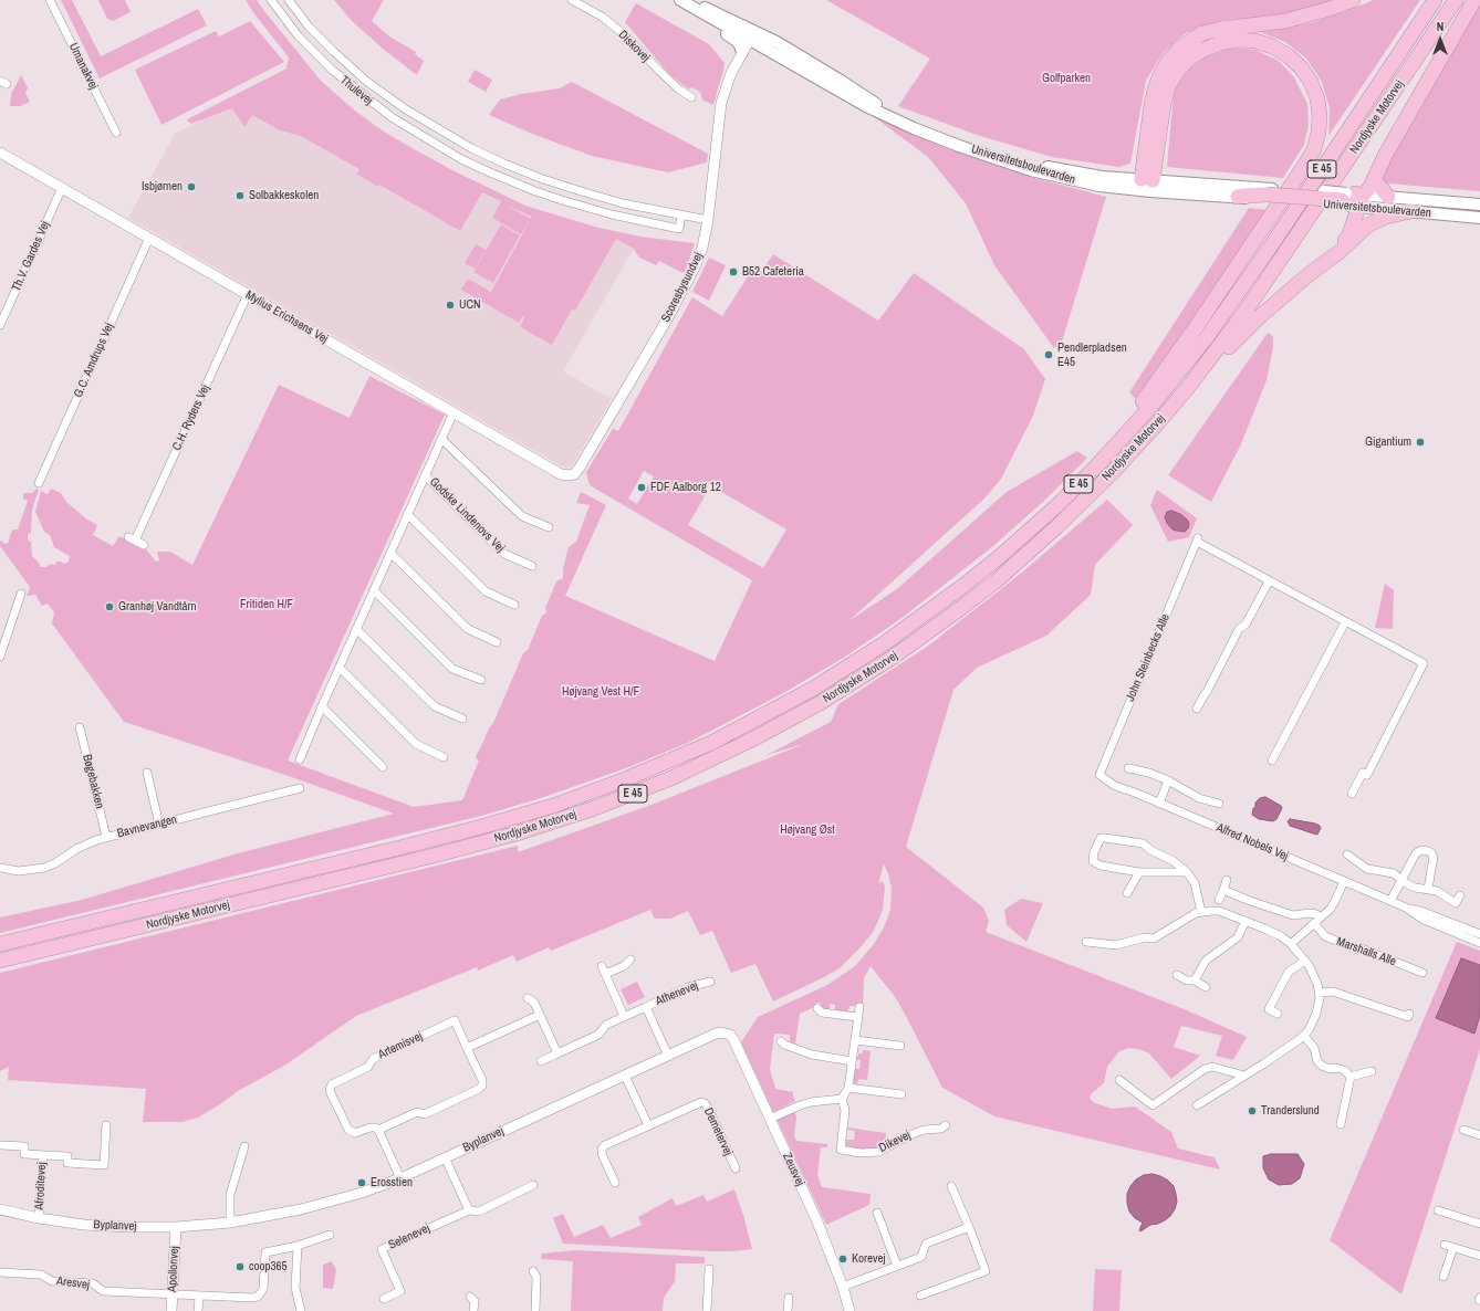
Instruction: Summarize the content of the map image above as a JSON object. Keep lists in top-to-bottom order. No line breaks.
{"streets":{"highway":["Nordjyske Motorvej","E 45"],"main road":["Universitetsboulevarden"],"street":["Diskovej","Umanakvej","Thulevej","Th.V. Gardes Vej","Scoresbysundvej","Mylius Erichsens Vej","G.C. Amdrups Vej","C.H. Ryders Vej","Godske Lindenovs Vej","John Steinbecks Alle","Bøgebakken","Bavnevangen","Alfred Nobels Vej","Marshalls Alle","Athenevej","Artemisvej","Demetervej","Byplanvej","Dikevej","Zeusvej","Afroditevej","Selenevej","Apollonvej","Aresvej"]},"crossings":[["Thulevej","Scoresbysundvej"],["Universitetsboulevarden","Scoresbysundvej"],["Th.V. Gardes Vej","Mylius Erichsens Vej"],["Scoresbysundvej","Mylius Erichsens Vej"],["Mylius Erichsens Vej","G.C. Amdrups Vej"],["Mylius Erichsens Vej","C.H. Ryders Vej"],["Mylius Erichsens Vej","Godske Lindenovs Vej"],["John Steinbecks Alle","Alfred Nobels Vej"],["Bøgebakken","Bavnevangen"],["Athenevej","Byplanvej"],["Byplanvej","Zeusvej"],["Byplanvej","Afroditevej"],["Byplanvej","Apollonvej"],["Apollonvej","Aresvej"]],"parks":["Golfparken","Fritiden H/F","Højvang Vest H/F","Højvang Øst"],"places":["Isbjørnen","Solbakkeskolen","B52 Cafeteria","UCN","Pendlerpladsen E45","Gigantium","FDF Aalborg 12","Granhøj Vandtårn","Tranderslund","Erosstien","Korevej","coop365"],"north":"top"}
